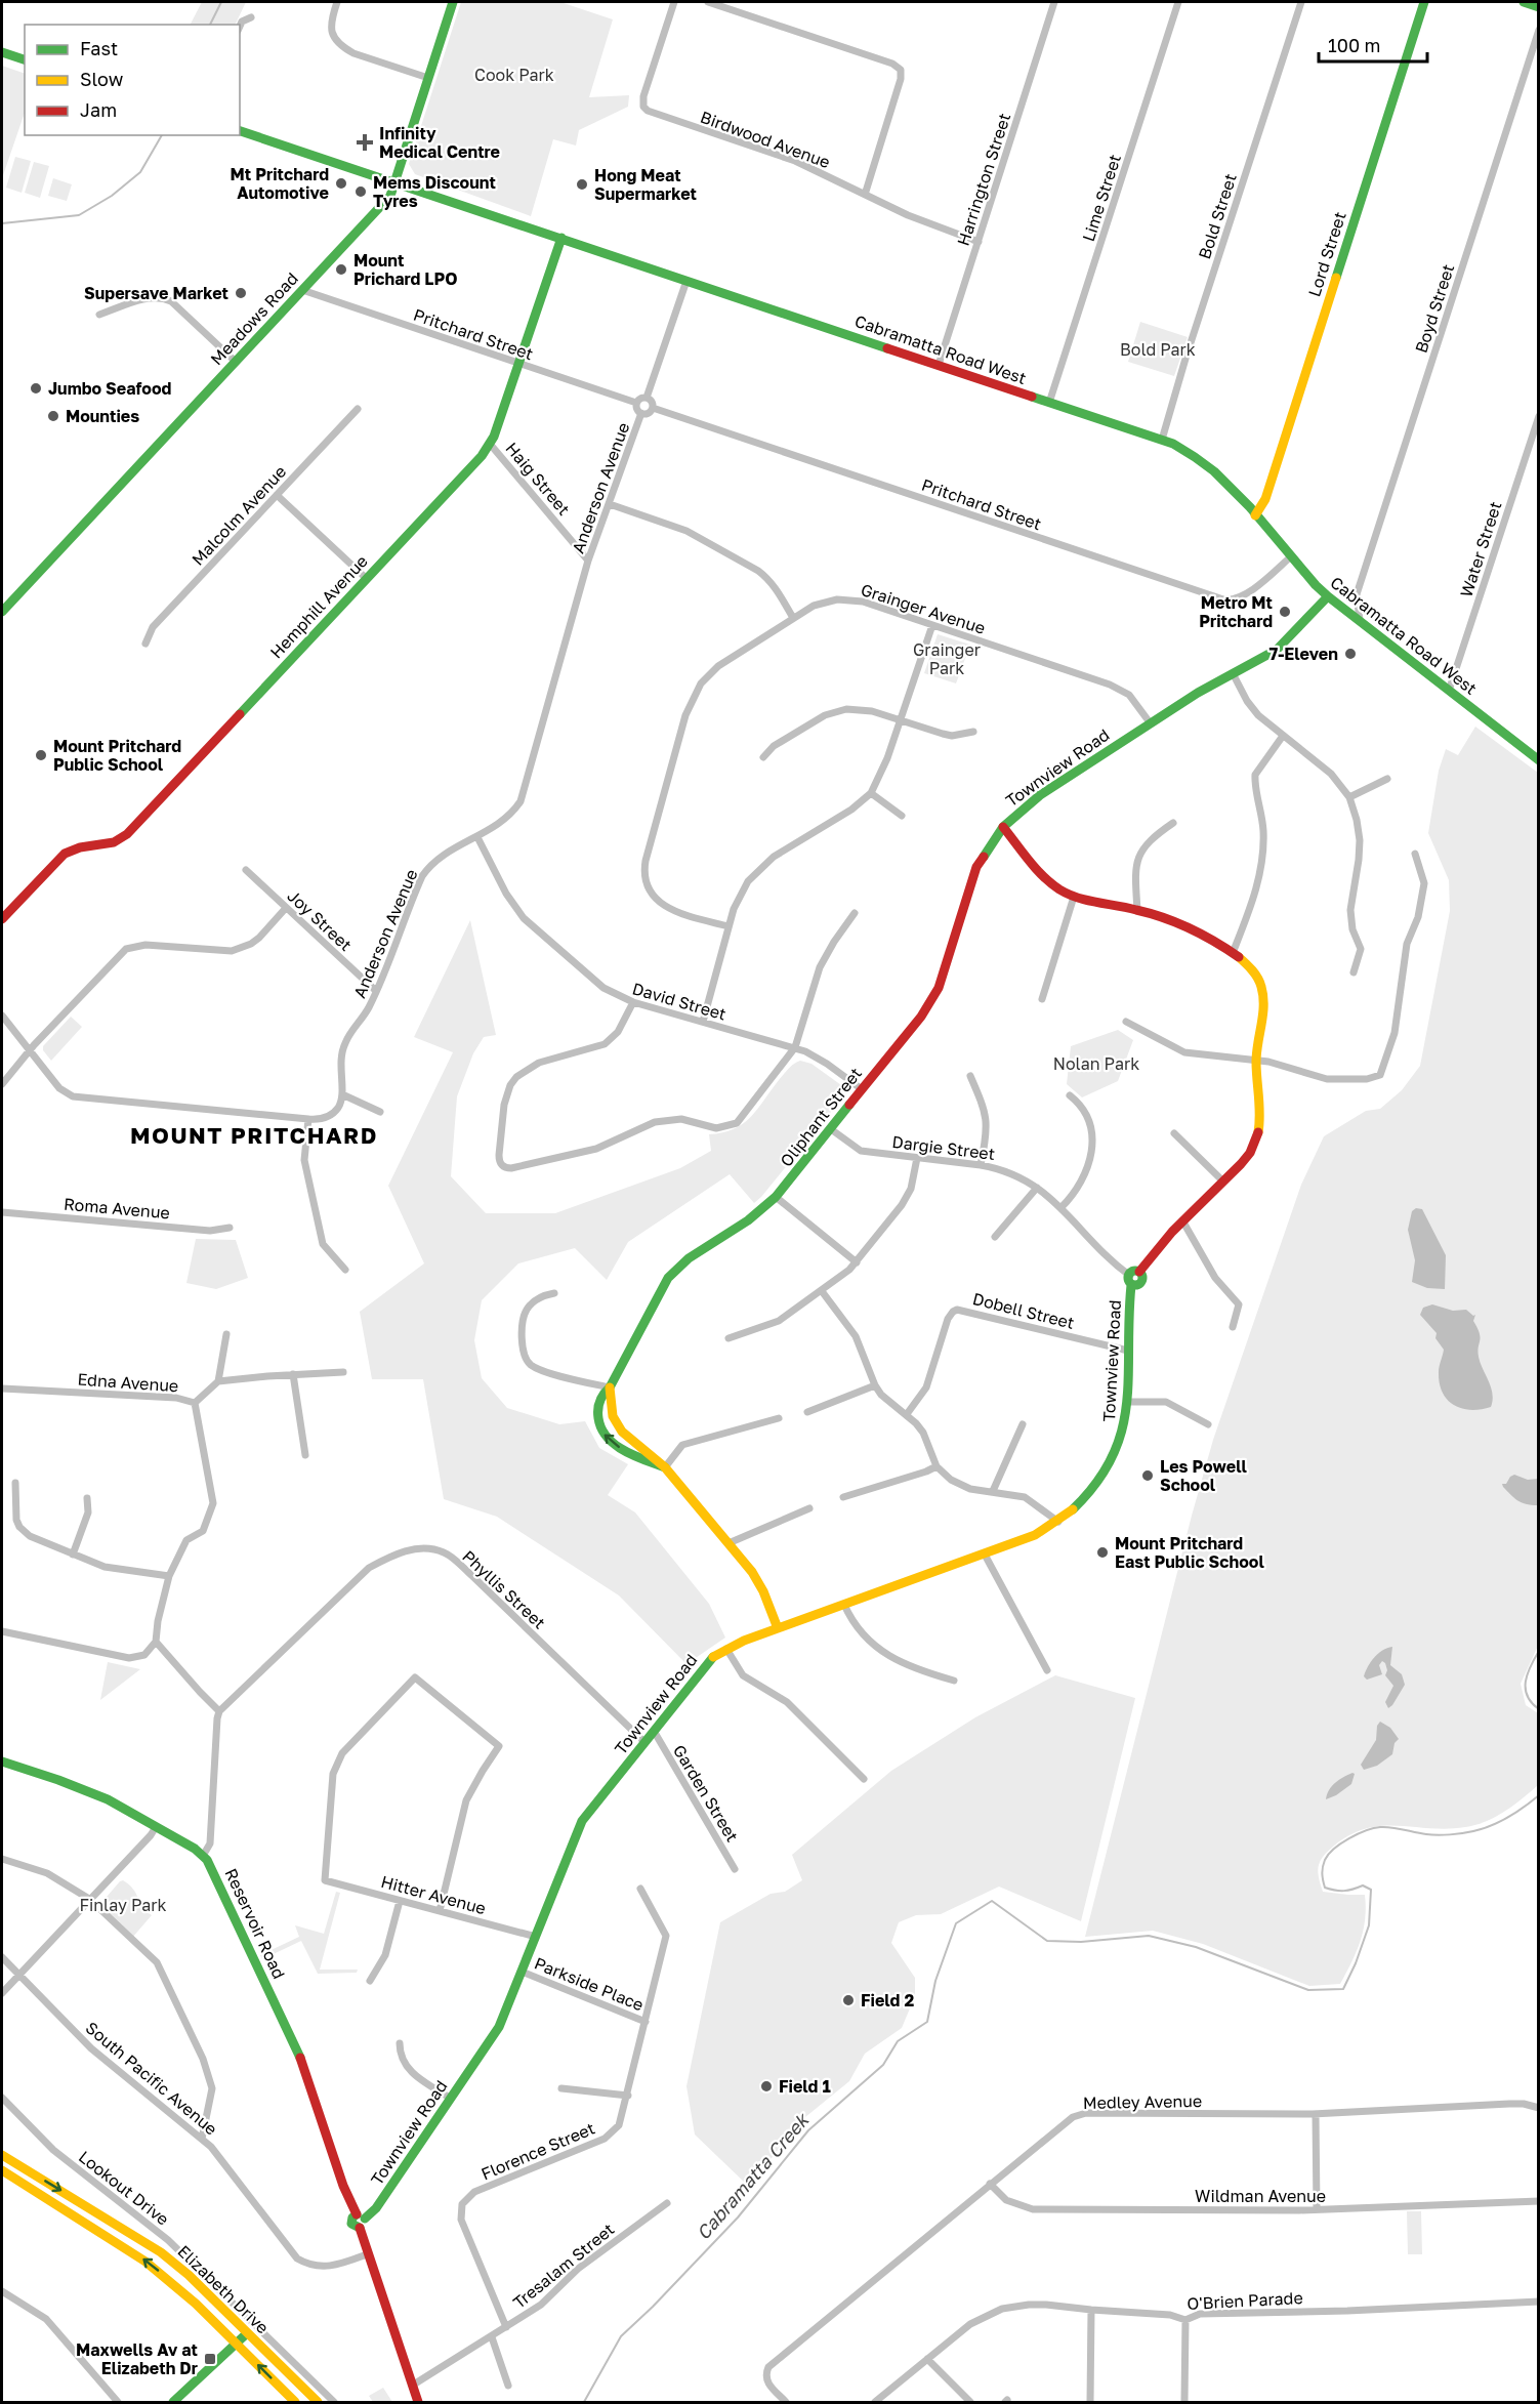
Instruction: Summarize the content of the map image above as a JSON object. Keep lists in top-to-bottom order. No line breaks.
{"streets":{"street":["Birdwood Avenue","Harrington Street","Lime Street","Bold Street","Lord Street","Boyd Street","Meadows Road","Pritchard Street","Cabramatta Road West","Haig Street","Anderson Avenue","Malcolm Avenue","Water Street","Hemphill Avenue","Grainger Avenue","Townview Road","Joy Street","David Street","Oliphant Street","Dargie Street","Roma Avenue","Dobell Street","Edna Avenue","Phyllis Street","Garden Street","Hitter Avenue","Reservoir Road","Parkside Place","South Pacific Avenue","Medley Avenue","Florence Street","Lookout Drive","Wildman Avenue","Tresalam Street","Elizabeth Drive","O'Brien Parade"]},"crossings":[["Birdwood Avenue","Harrington Street"],["Harrington Street","Cabramatta Road West"],["Lime Street","Cabramatta Road West"],["Bold Street","Cabramatta Road West"],["Lord Street","Cabramatta Road West"],["Boyd Street","Cabramatta Road West"],["Meadows Road","Pritchard Street"],["Meadows Road","Cabramatta Road West"],["Pritchard Street","Cabramatta Road West"],["Pritchard Street","Anderson Avenue"],["Pritchard Street","Hemphill Avenue"],["Cabramatta Road West","Water Street"],["Cabramatta Road West","Hemphill Avenue"],["Cabramatta Road West","Townview Road"],["Haig Street","Anderson Avenue"],["Haig Street","Hemphill Avenue"],["Anderson Avenue","Joy Street"],["Anderson Avenue","David Street"],["Grainger Avenue","Townview Road"],["Townview Road","Oliphant Street"],["Townview Road","Dargie Street"],["Townview Road","Dobell Street"],["Townview Road","Phyllis Street"],["Townview Road","Garden Street"],["Townview Road","Hitter Avenue"],["Townview Road","Reservoir Road"],["Townview Road","Parkside Place"],["David Street","Oliphant Street"],["Oliphant Street","Dargie Street"],["Reservoir Road","South Pacific Avenue"],["Parkside Place","Florence Street"],["Medley Avenue","Wildman Avenue"],["Florence Street","Tresalam Street"]],"districts":["MOUNT PRITCHARD"],"water":["Cabramatta Creek"],"parks":["Cook Park","Bold Park","Grainger Park","Nolan Park","Finlay Park"],"places":{"health":["Infinity Medical Centre"],"other":["Mt Pritchard Automotive","Hong Meat Supermarket","Mems Discount Tyres","Mount Prichard LPO","Supersave Market","Jumbo Seafood","Mounties","Metro Mt Pritchard","7-Eleven","Mount Pritchard Public School","Les Powell School","Mount Pritchard East Public School","Field 2","Field 1"],"transit":["Maxwells Av at Elizabeth Dr"]},"legend":["Fast","Slow","Jam"],"scale_bar":"100 m"}
